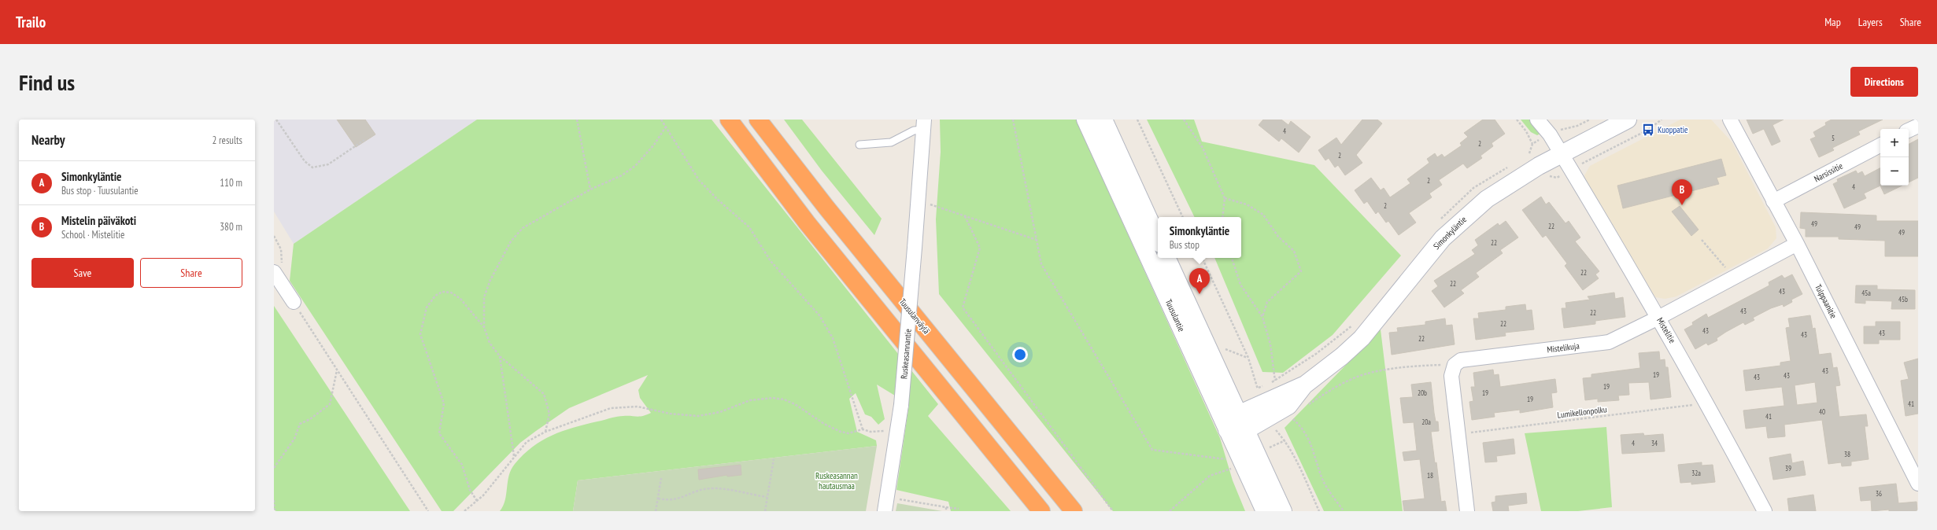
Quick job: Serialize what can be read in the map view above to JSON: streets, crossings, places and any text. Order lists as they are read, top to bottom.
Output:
{
  "streets": {
    "highway": ["Tuusulanväylä"],
    "main road": ["Simonkyläntie", "Tuusulantie"],
    "street": [
      "Narsissitie",
      "Tulppaanitie",
      "Mistelitie",
      "Mistelikuja",
      "Ruskeasannantie"
    ],
    "path": ["Lumikellonpolku"]
  },
  "crossings": [
    ["Narsissitie", "Tulppaanitie"],
    ["Simonkyläntie", "Tuusulantie"],
    ["Simonkyläntie", "Mistelitie"],
    ["Tulppaanitie", "Mistelikuja"],
    ["Mistelitie", "Mistelikuja"],
    ["Mistelitie", "Lumikellonpolku"]
  ],
  "parks": ["Ruskeasannan hautausmaa"],
  "places": {
    "bus stop": ["Kuoppatie"]
  },
  "house_numbers": [
    "4",
    "5",
    "2",
    "2",
    "2",
    "4",
    "2",
    "49",
    "22",
    "49",
    "49",
    "22",
    "22",
    "22",
    "43",
    "45a",
    "45b",
    "43",
    "22",
    "22",
    "43",
    "43",
    "43",
    "22",
    "43",
    "19",
    "43",
    "43",
    "19",
    "20b",
    "19",
    "19",
    "41",
    "40",
    "41",
    "20a",
    "4",
    "34",
    "38",
    "39",
    "32a",
    "18",
    "36"
  ],
  "page": {
    "header": "Trailo",
    "nav": ["Map", "Layers", "Share"],
    "buttons": [
      "Directions",
      ["Save", "Share"]
    ],
    "title": "Find us",
    "heading": ["Nearby", "2 results"],
    "map_buttons": ["+", "−"],
    "list": [
      {
        "mark": "A",
        "name": "Simonkyläntie",
        "note": "Bus stop · Tuusulantie",
        "value": "110 m"
      },
      {
        "mark": "B",
        "name": "Mistelin päiväkoti",
        "note": "School · Mistelitie",
        "value": "380 m"
      }
    ],
    "pins": ["B", "A"],
    "popup": ["Simonkyläntie", "Bus stop"]
  }
}
